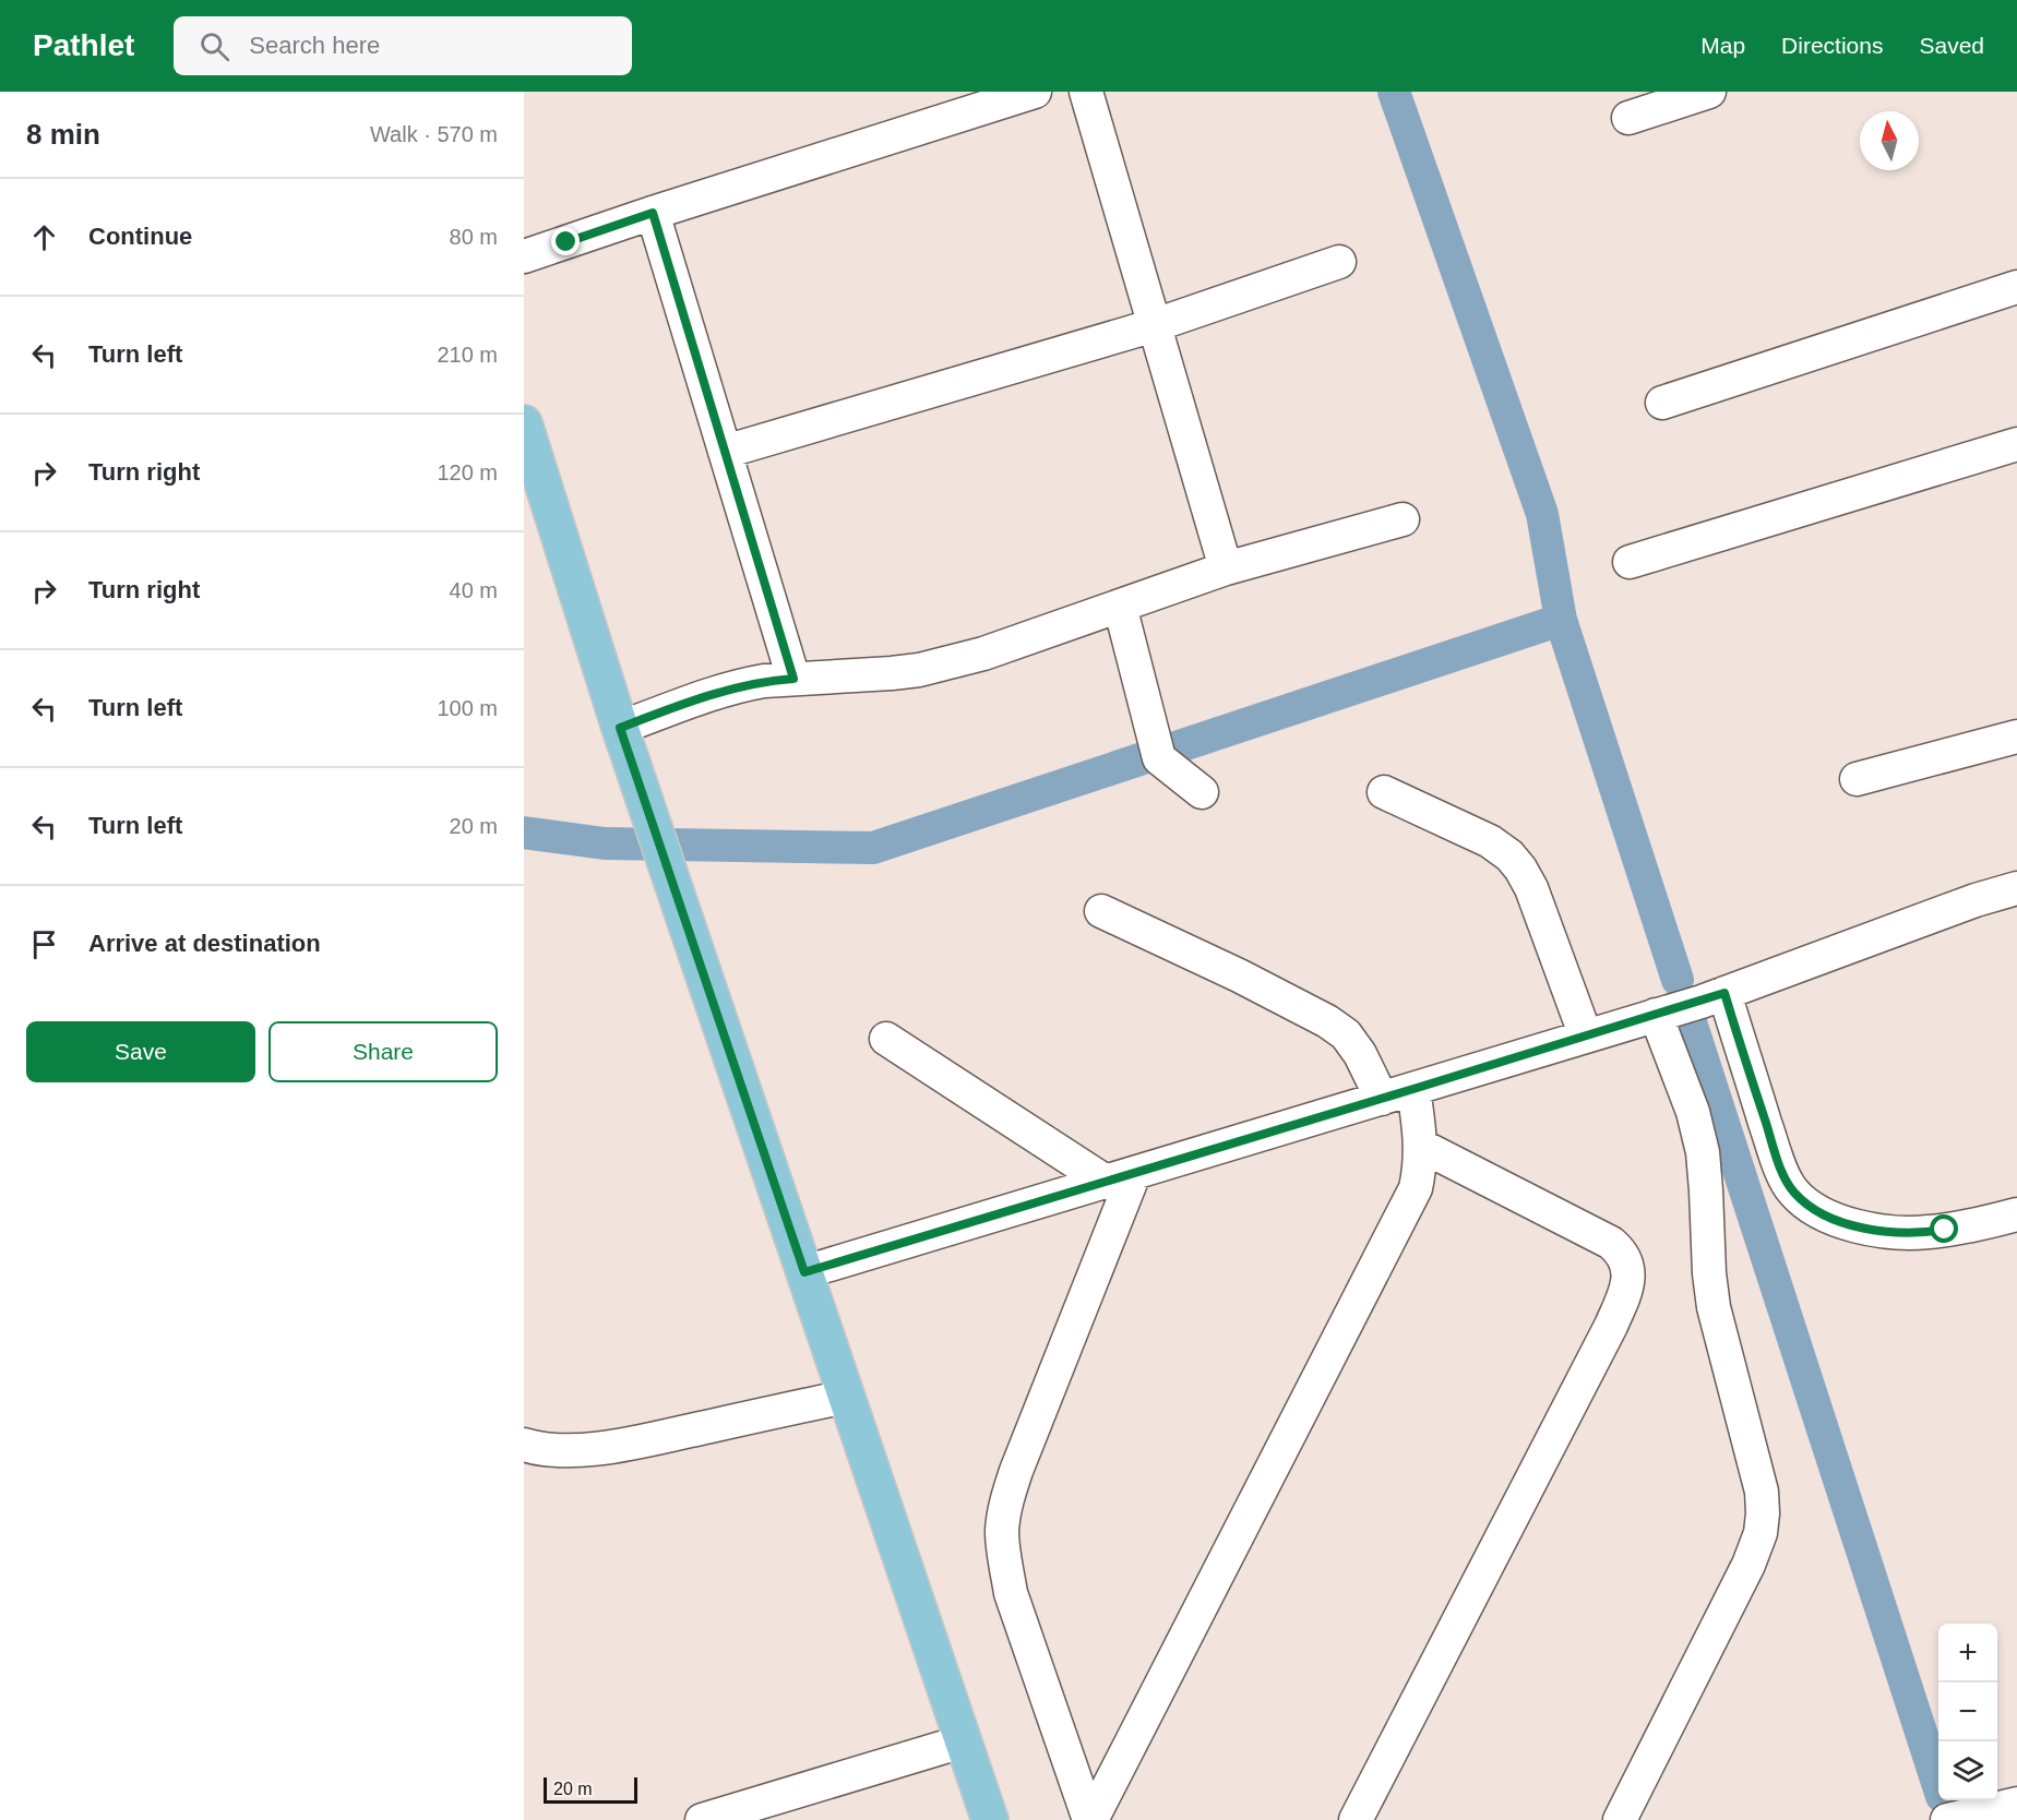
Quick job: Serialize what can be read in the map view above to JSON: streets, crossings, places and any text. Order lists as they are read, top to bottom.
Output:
{
  "scale_bar": "20 m",
  "north": "top",
  "page": {
    "header": "Pathlet",
    "search": "Search here",
    "nav": ["Map", "Directions", "Saved"],
    "heading": ["8 min", "Walk · 570 m"],
    "list": [
      ["Continue", "80 m"],
      ["Turn left", "210 m"],
      ["Turn right", "120 m"],
      ["Turn right", "40 m"],
      ["Turn left", "100 m"],
      ["Turn left", "20 m"],
      "Arrive at destination"
    ],
    "buttons": ["Save", "Share"],
    "map_buttons": ["+", "−"],
    "scale": "20 m"
  }
}
